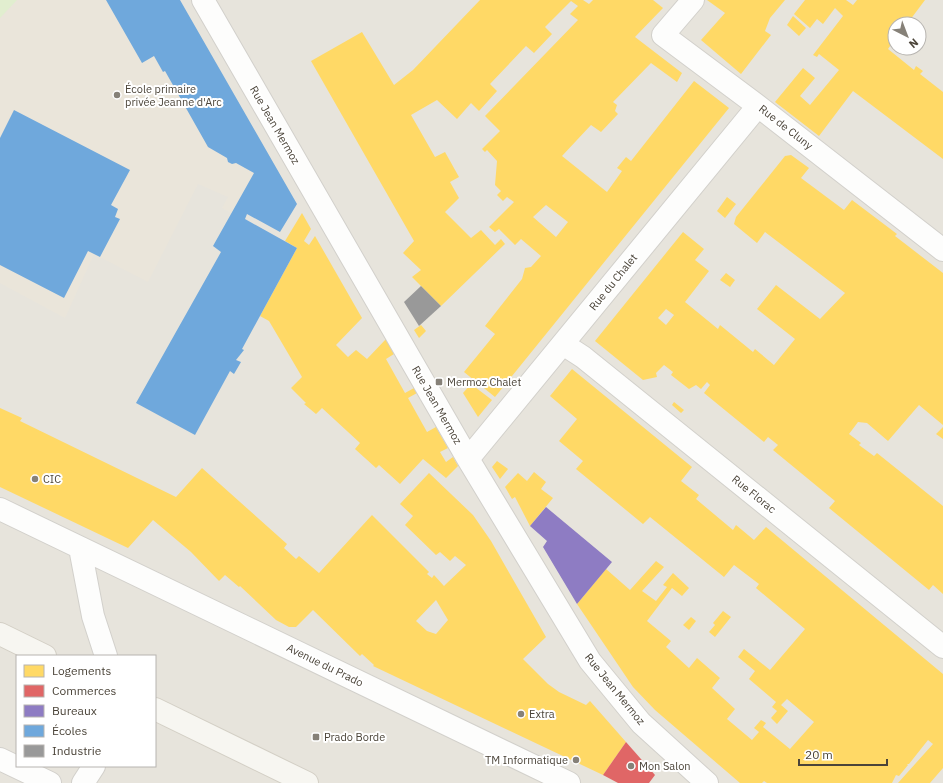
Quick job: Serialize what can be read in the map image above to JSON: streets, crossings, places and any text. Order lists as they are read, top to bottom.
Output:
{
  "streets": {
    "street": [
      "Rue Jean Mermoz",
      "Rue de Cluny",
      "Rue du Chalet",
      "Rue Florac",
      "Avenue du Prado"
    ]
  },
  "crossings": [
    ["Rue Jean Mermoz", "Rue du Chalet"],
    ["Rue de Cluny", "Rue du Chalet"],
    ["Rue du Chalet", "Rue Florac"]
  ],
  "places": {
    "other": [
      "École primaire privée Jeanne d'Arc",
      "CIC",
      "Extra",
      "TM Informatique",
      "Mon Salon"
    ],
    "transit": ["Mermoz Chalet", "Prado Borde"]
  },
  "legend": [
    "Logements",
    "Commerces",
    "Bureaux",
    "Écoles",
    "Industrie"
  ],
  "scale_bar": "20 m",
  "north": "bottom right"
}
